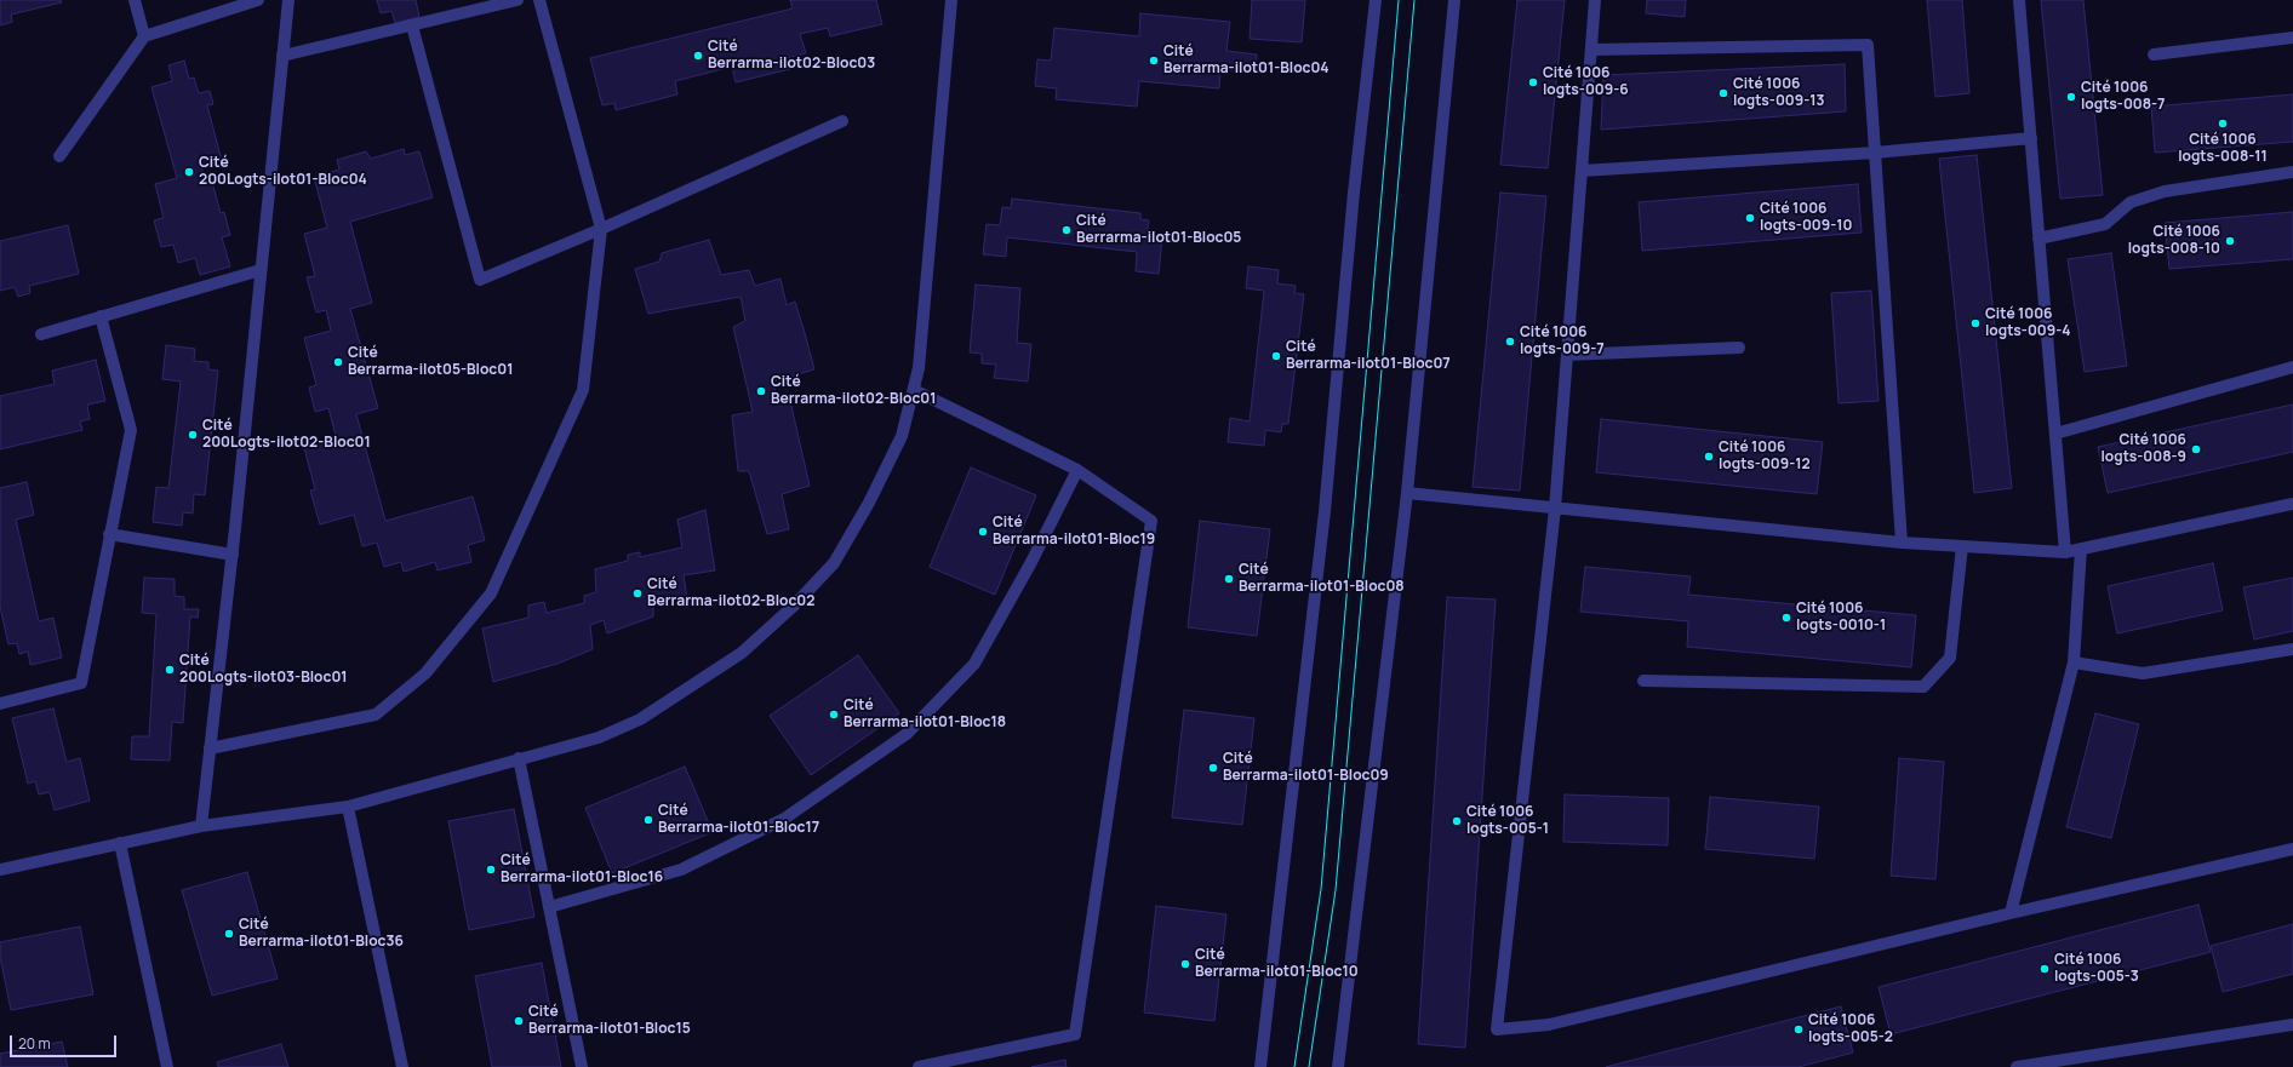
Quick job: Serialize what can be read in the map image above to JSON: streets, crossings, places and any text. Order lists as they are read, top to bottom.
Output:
{
  "places": [
    "Cité Berrarma-ilot02-Bloc03",
    "Cité Berrarma-ilot01-Bloc04",
    "Cité 1006 logts-009-6",
    "Cité 1006 logts-009-13",
    "Cité 1006 logts-008-7",
    "Cité 1006 logts-008-11",
    "Cité 200Logts-ilot01-Bloc04",
    "Cité 1006 logts-009-10",
    "Cité Berrarma-ilot01-Bloc05",
    "Cité 1006 logts-008-10",
    "Cité 1006 logts-009-4",
    "Cité 1006 logts-009-7",
    "Cité Berrarma-ilot01-Bloc07",
    "Cité Berrarma-ilot05-Bloc01",
    "Cité Berrarma-ilot02-Bloc01",
    "Cité 200Logts-ilot02-Bloc01",
    "Cité 1006 logts-008-9",
    "Cité 1006 logts-009-12",
    "Cité Berrarma-ilot01-Bloc19",
    "Cité Berrarma-ilot01-Bloc08",
    "Cité Berrarma-ilot02-Bloc02",
    "Cité 1006 logts-0010-1",
    "Cité 200Logts-ilot03-Bloc01",
    "Cité Berrarma-ilot01-Bloc18",
    "Cité Berrarma-ilot01-Bloc09",
    "Cité Berrarma-ilot01-Bloc17",
    "Cité 1006 logts-005-1",
    "Cité Berrarma-ilot01-Bloc16",
    "Cité Berrarma-ilot01-Bloc36",
    "Cité Berrarma-ilot01-Bloc10",
    "Cité 1006 logts-005-3",
    "Cité Berrarma-ilot01-Bloc15",
    "Cité 1006 logts-005-2"
  ],
  "scale_bar": "20 m"
}
